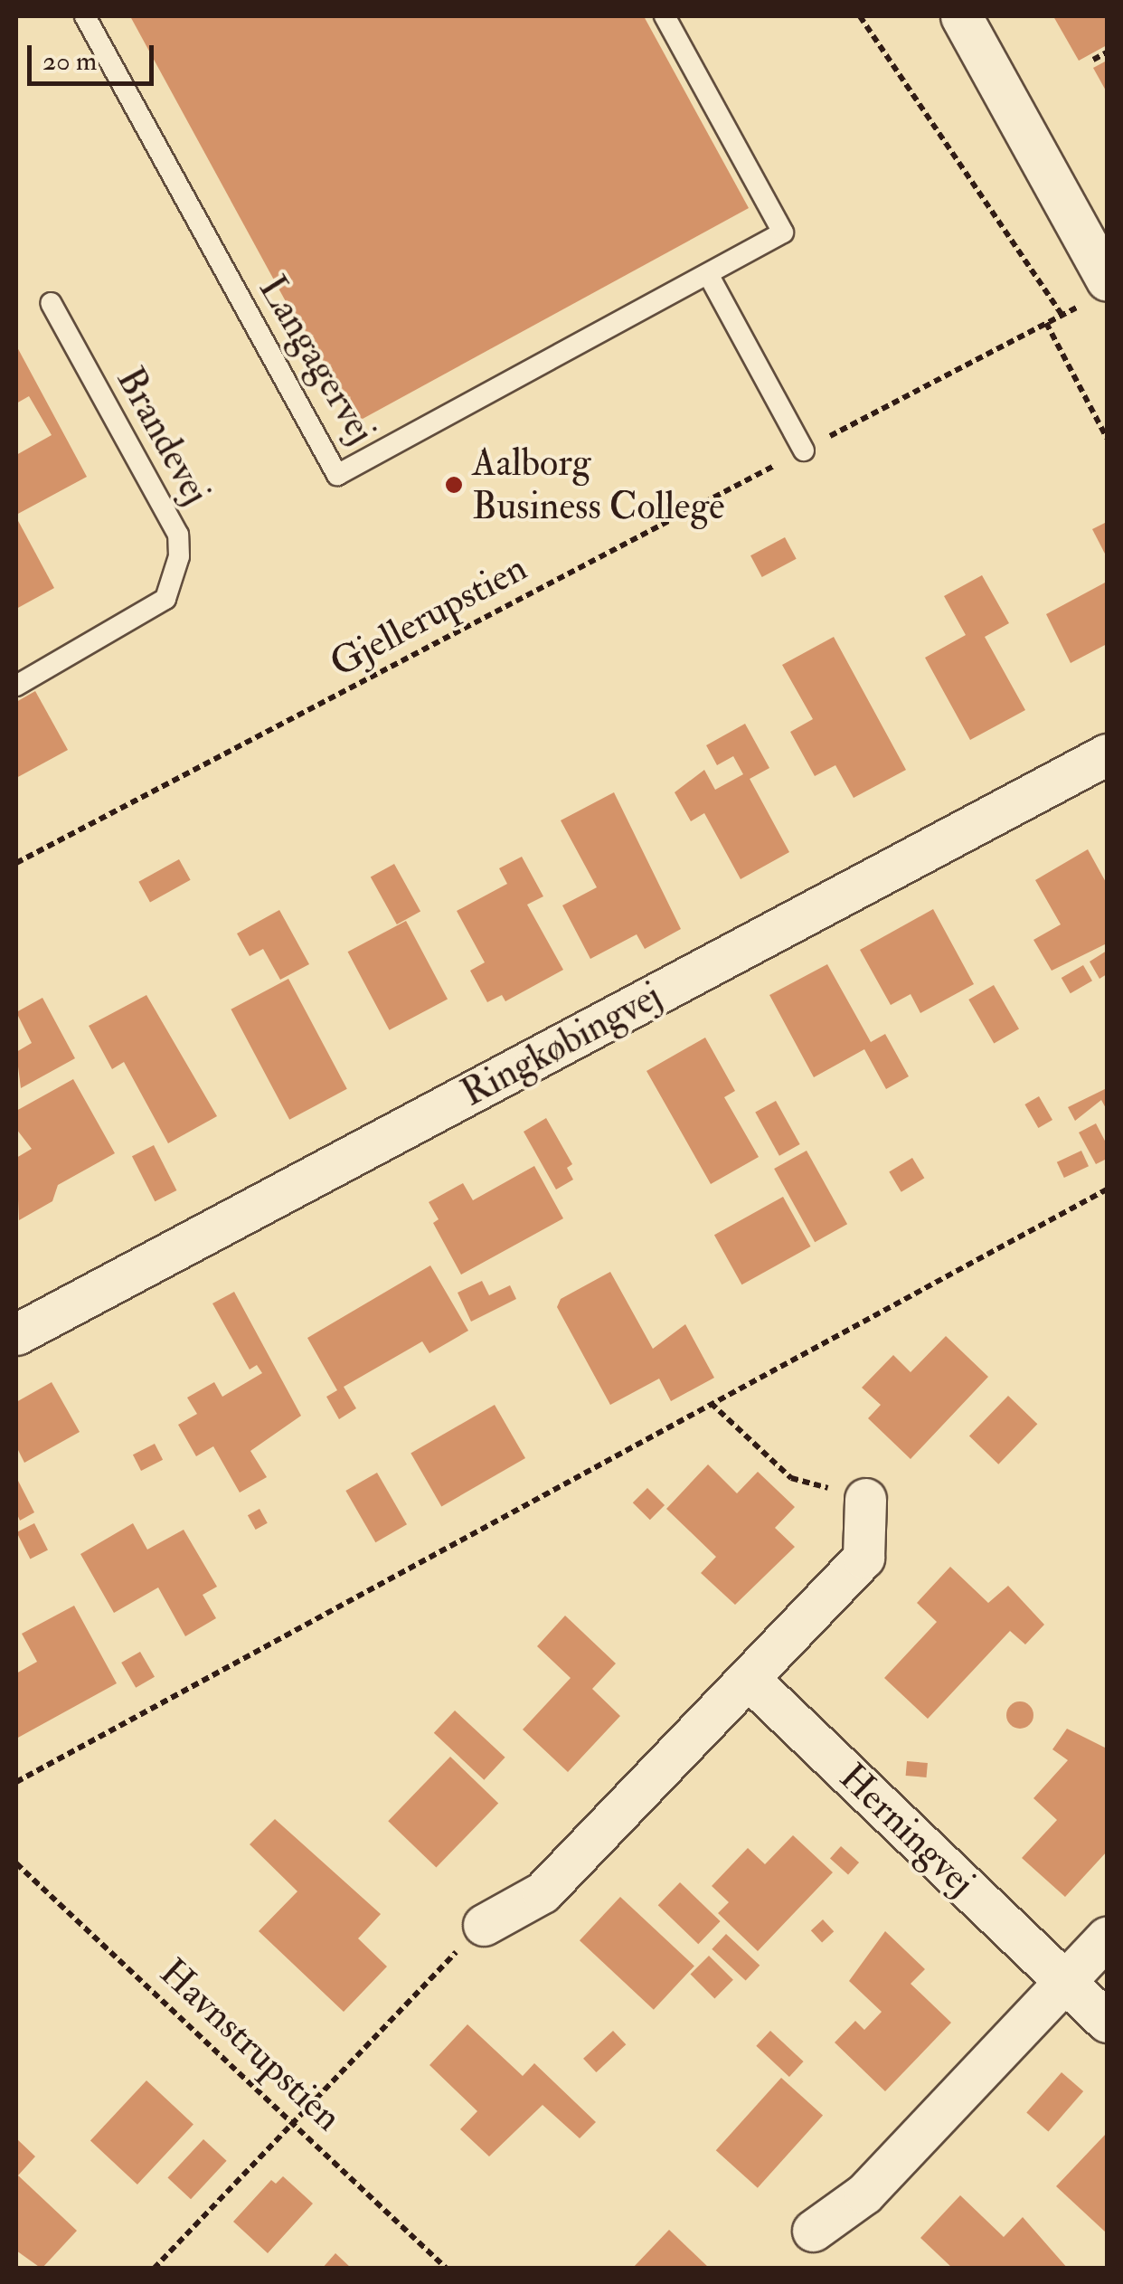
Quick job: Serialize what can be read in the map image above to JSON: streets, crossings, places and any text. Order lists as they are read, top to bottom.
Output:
{
  "streets": {
    "street": ["Ringkøbingvej", "Herningvej"],
    "lane": ["Langagervej", "Brandevej"],
    "path": ["Gjellerupstien", "Havnstrupstien"]
  },
  "places": ["Aalborg Business College"],
  "scale_bar": "20 m"
}
